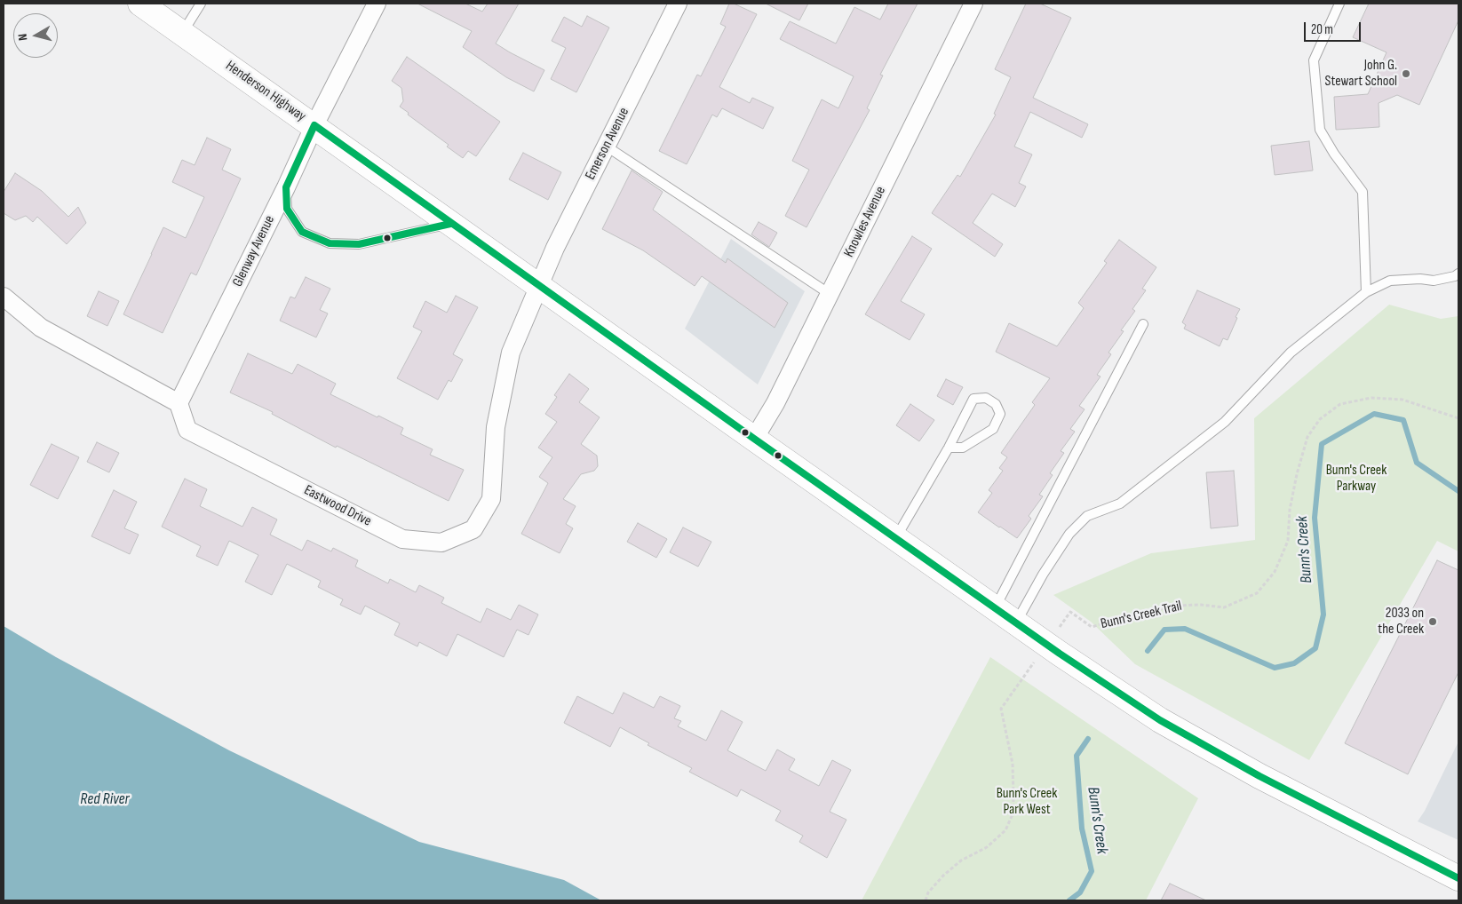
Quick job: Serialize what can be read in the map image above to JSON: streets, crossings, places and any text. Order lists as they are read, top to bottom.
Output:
{
  "streets": {
    "main road": ["Henderson Highway"],
    "street": [
      "Emerson Avenue",
      "Knowles Avenue",
      "Glenway Avenue",
      "Eastwood Drive"
    ],
    "path": ["Bunn's Creek Trail"]
  },
  "crossings": [
    ["Henderson Highway", "Emerson Avenue"],
    ["Henderson Highway", "Knowles Avenue"],
    ["Henderson Highway", "Glenway Avenue"],
    ["Henderson Highway", "Eastwood Drive"],
    ["Henderson Highway", "Bunn's Creek Trail"],
    ["Emerson Avenue", "Eastwood Drive"],
    ["Glenway Avenue", "Eastwood Drive"]
  ],
  "water": ["Bunn's Creek", "Red River"],
  "parks": ["Bunn's Creek Parkway", "Bunn's Creek Park West"],
  "places": ["John G. Stewart School", "2033 on the Creek"],
  "scale_bar": "20 m",
  "north": "left"
}
